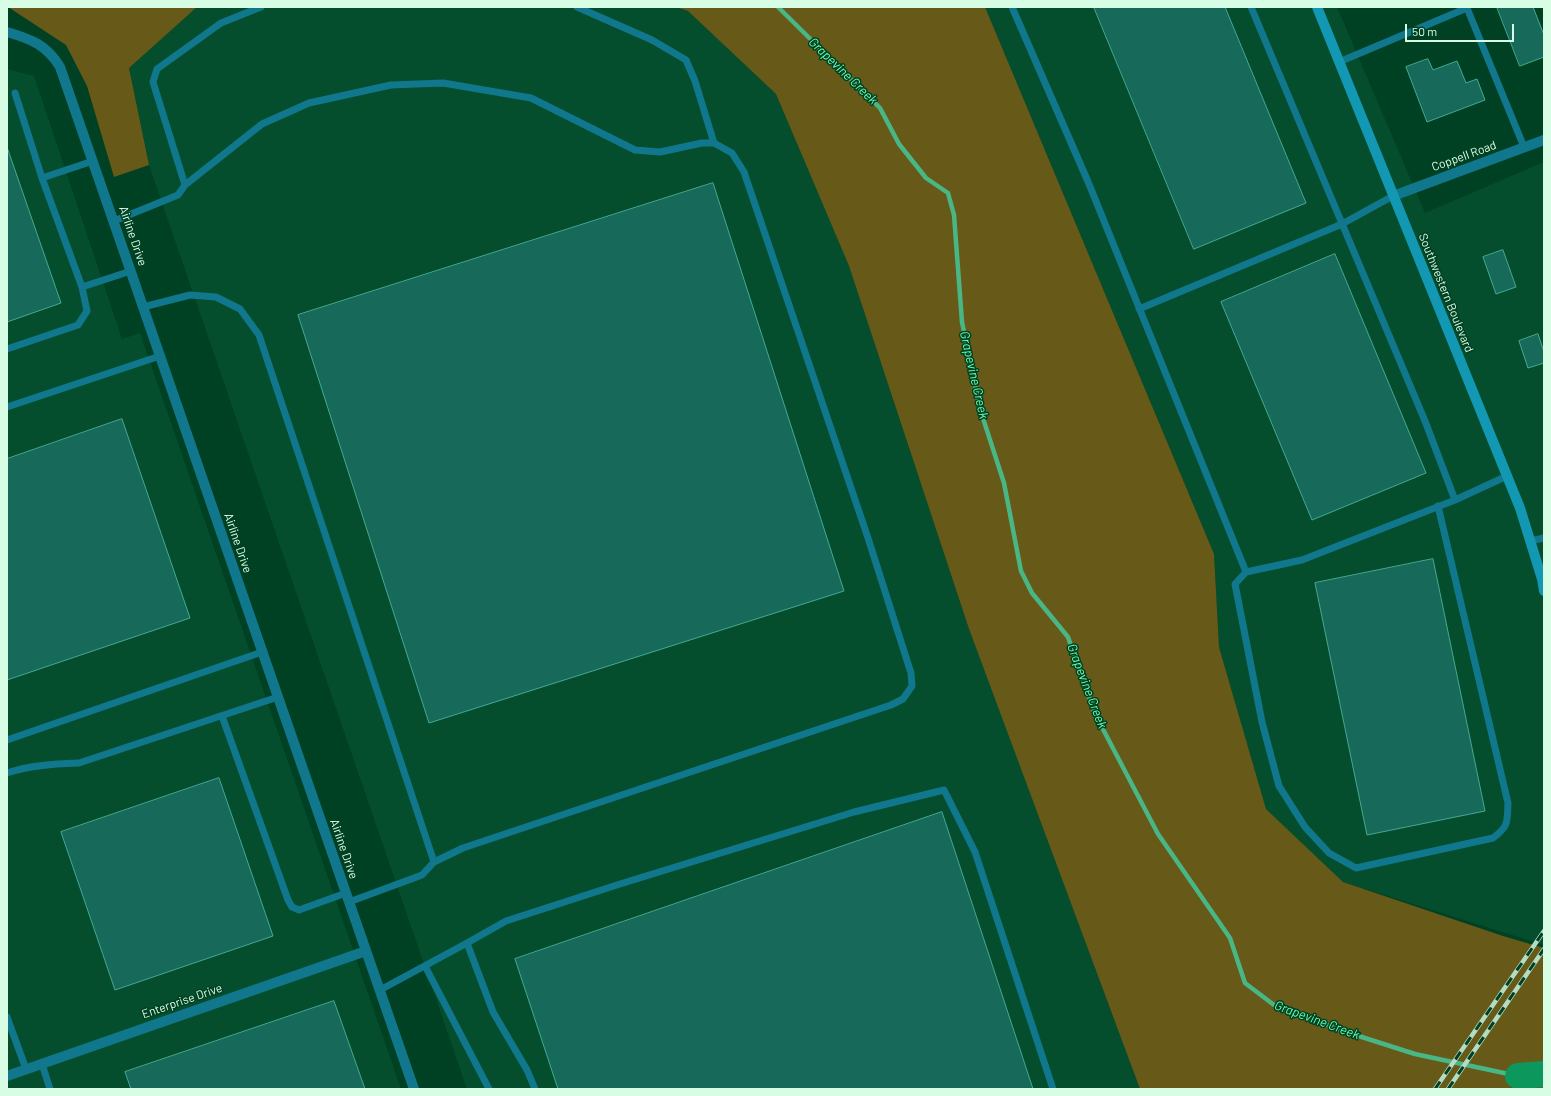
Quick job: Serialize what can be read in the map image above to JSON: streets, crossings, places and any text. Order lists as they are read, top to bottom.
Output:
{
  "streets": {
    "street": [
      "Coppell Road",
      "Airline Drive",
      "Southwestern Boulevard",
      "Enterprise Drive"
    ]
  },
  "crossings": [
    ["Coppell Road", "Southwestern Boulevard"],
    ["Airline Drive", "Enterprise Drive"]
  ],
  "water": ["Grapevine Creek"],
  "scale_bar": "50 m"
}
